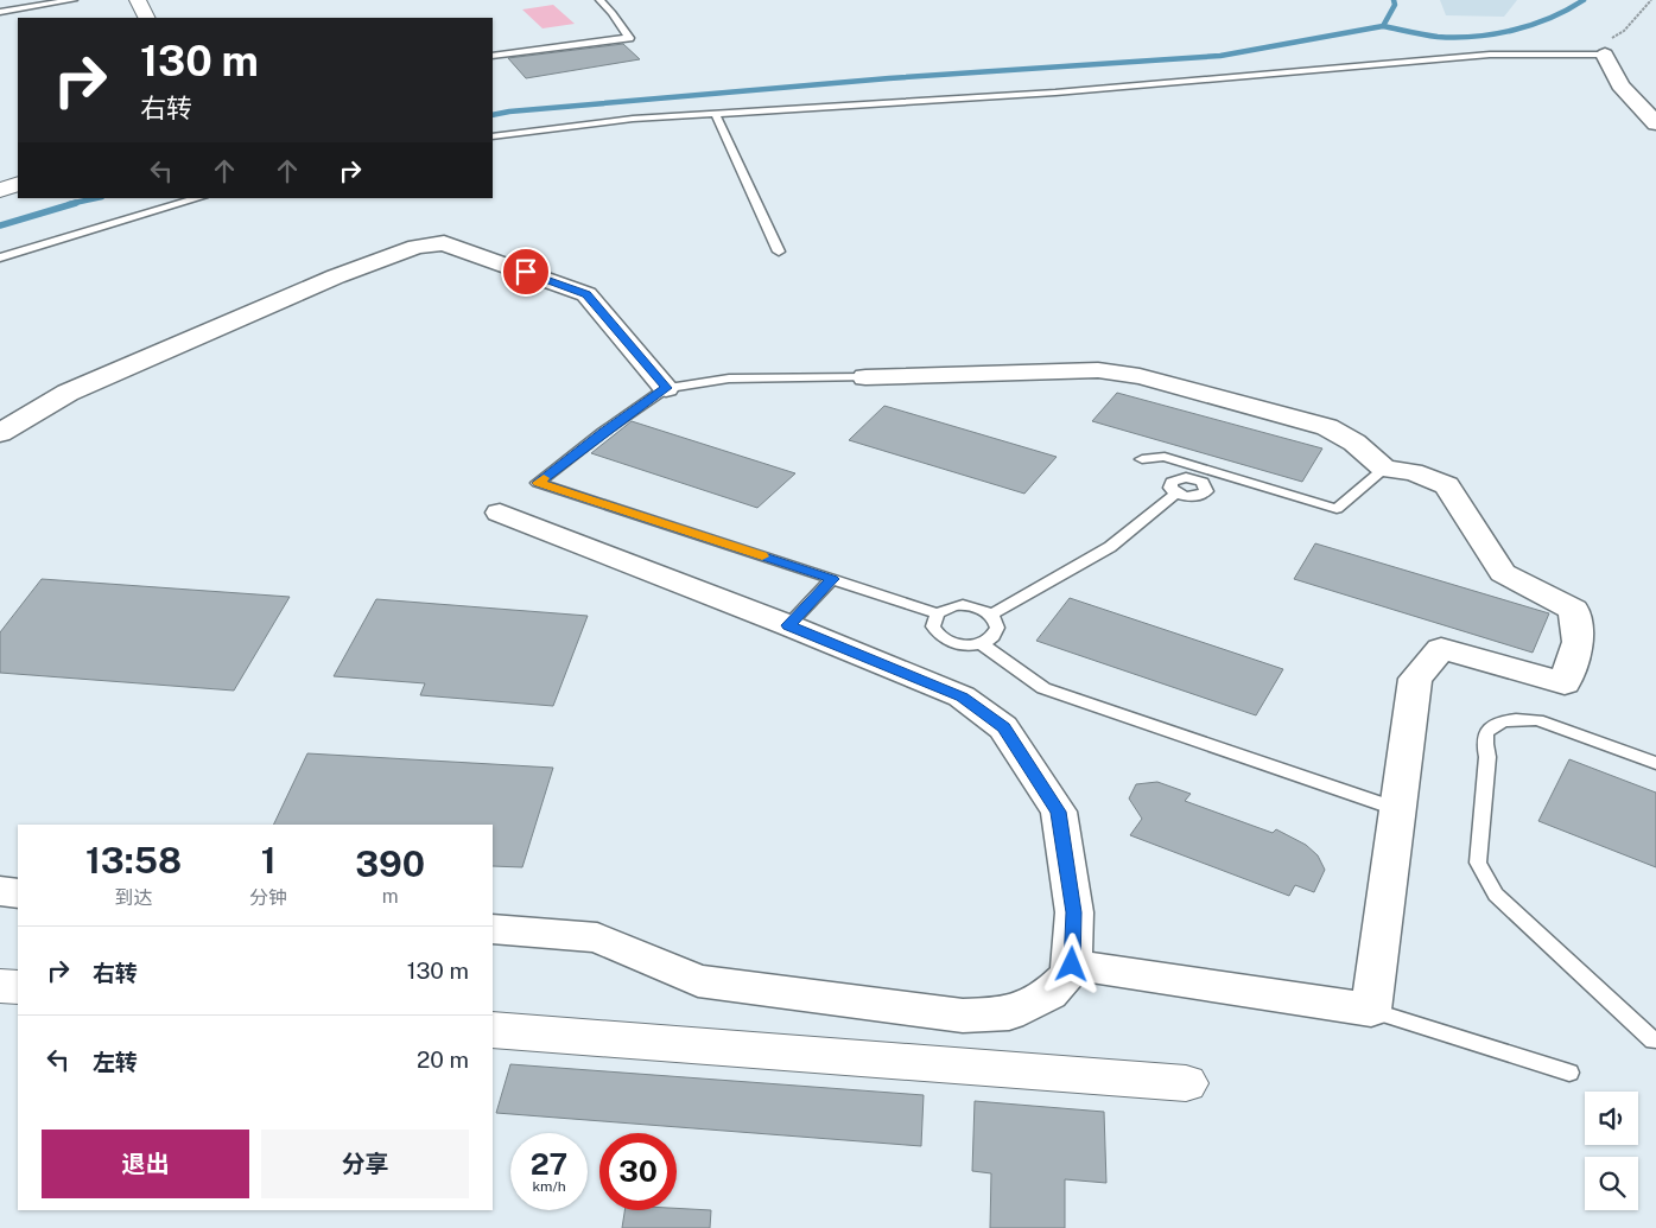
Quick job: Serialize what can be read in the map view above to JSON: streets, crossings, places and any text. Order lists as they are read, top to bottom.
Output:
{
  "page": {
    "turn": ["130 m", "右转"],
    "eta": [
      "13:58",
      "到达",
      "1",
      "分钟",
      "390",
      "m"
    ],
    "list": [
      {
        "name": "右转",
        "value": "130 m"
      },
      {
        "name": "左转",
        "value": "20 m"
      }
    ],
    "buttons": ["退出", "分享"],
    "speed": "27 km/h",
    "limit": "30"
  }
}
